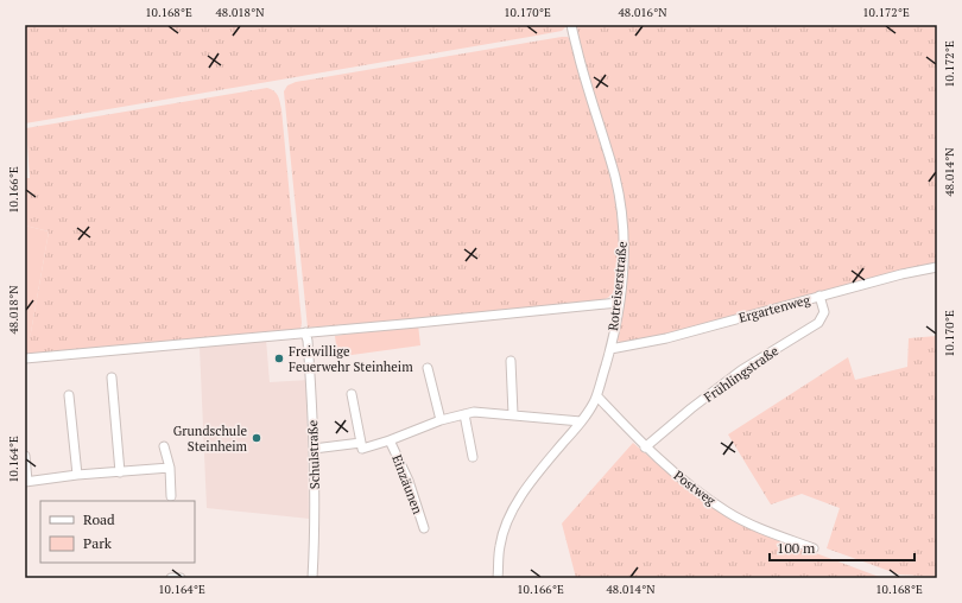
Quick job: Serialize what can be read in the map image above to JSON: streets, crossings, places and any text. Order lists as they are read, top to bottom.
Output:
{
  "streets": {
    "street": [
      "Rotreiserstraße",
      "Ergartenweg",
      "Frühlingstraße",
      "Schulstraße",
      "Einzäunen",
      "Postweg"
    ]
  },
  "crossings": [
    ["Rotreiserstraße", "Ergartenweg"],
    ["Rotreiserstraße", "Einzäunen"],
    ["Rotreiserstraße", "Postweg"],
    ["Ergartenweg", "Frühlingstraße"],
    ["Frühlingstraße", "Postweg"],
    ["Schulstraße", "Einzäunen"]
  ],
  "places": ["Freiwillige Feuerwehr Steinheim", "Grundschule Steinheim"],
  "legend": ["Road", "Park"],
  "scale_bar": "100 m",
  "coordinates": [
    "10.168°E",
    "48.018°N",
    "10.170°E",
    "48.016°N",
    "10.172°E",
    "48.014°N",
    "10.166°E",
    "10.164°E"
  ]
}
